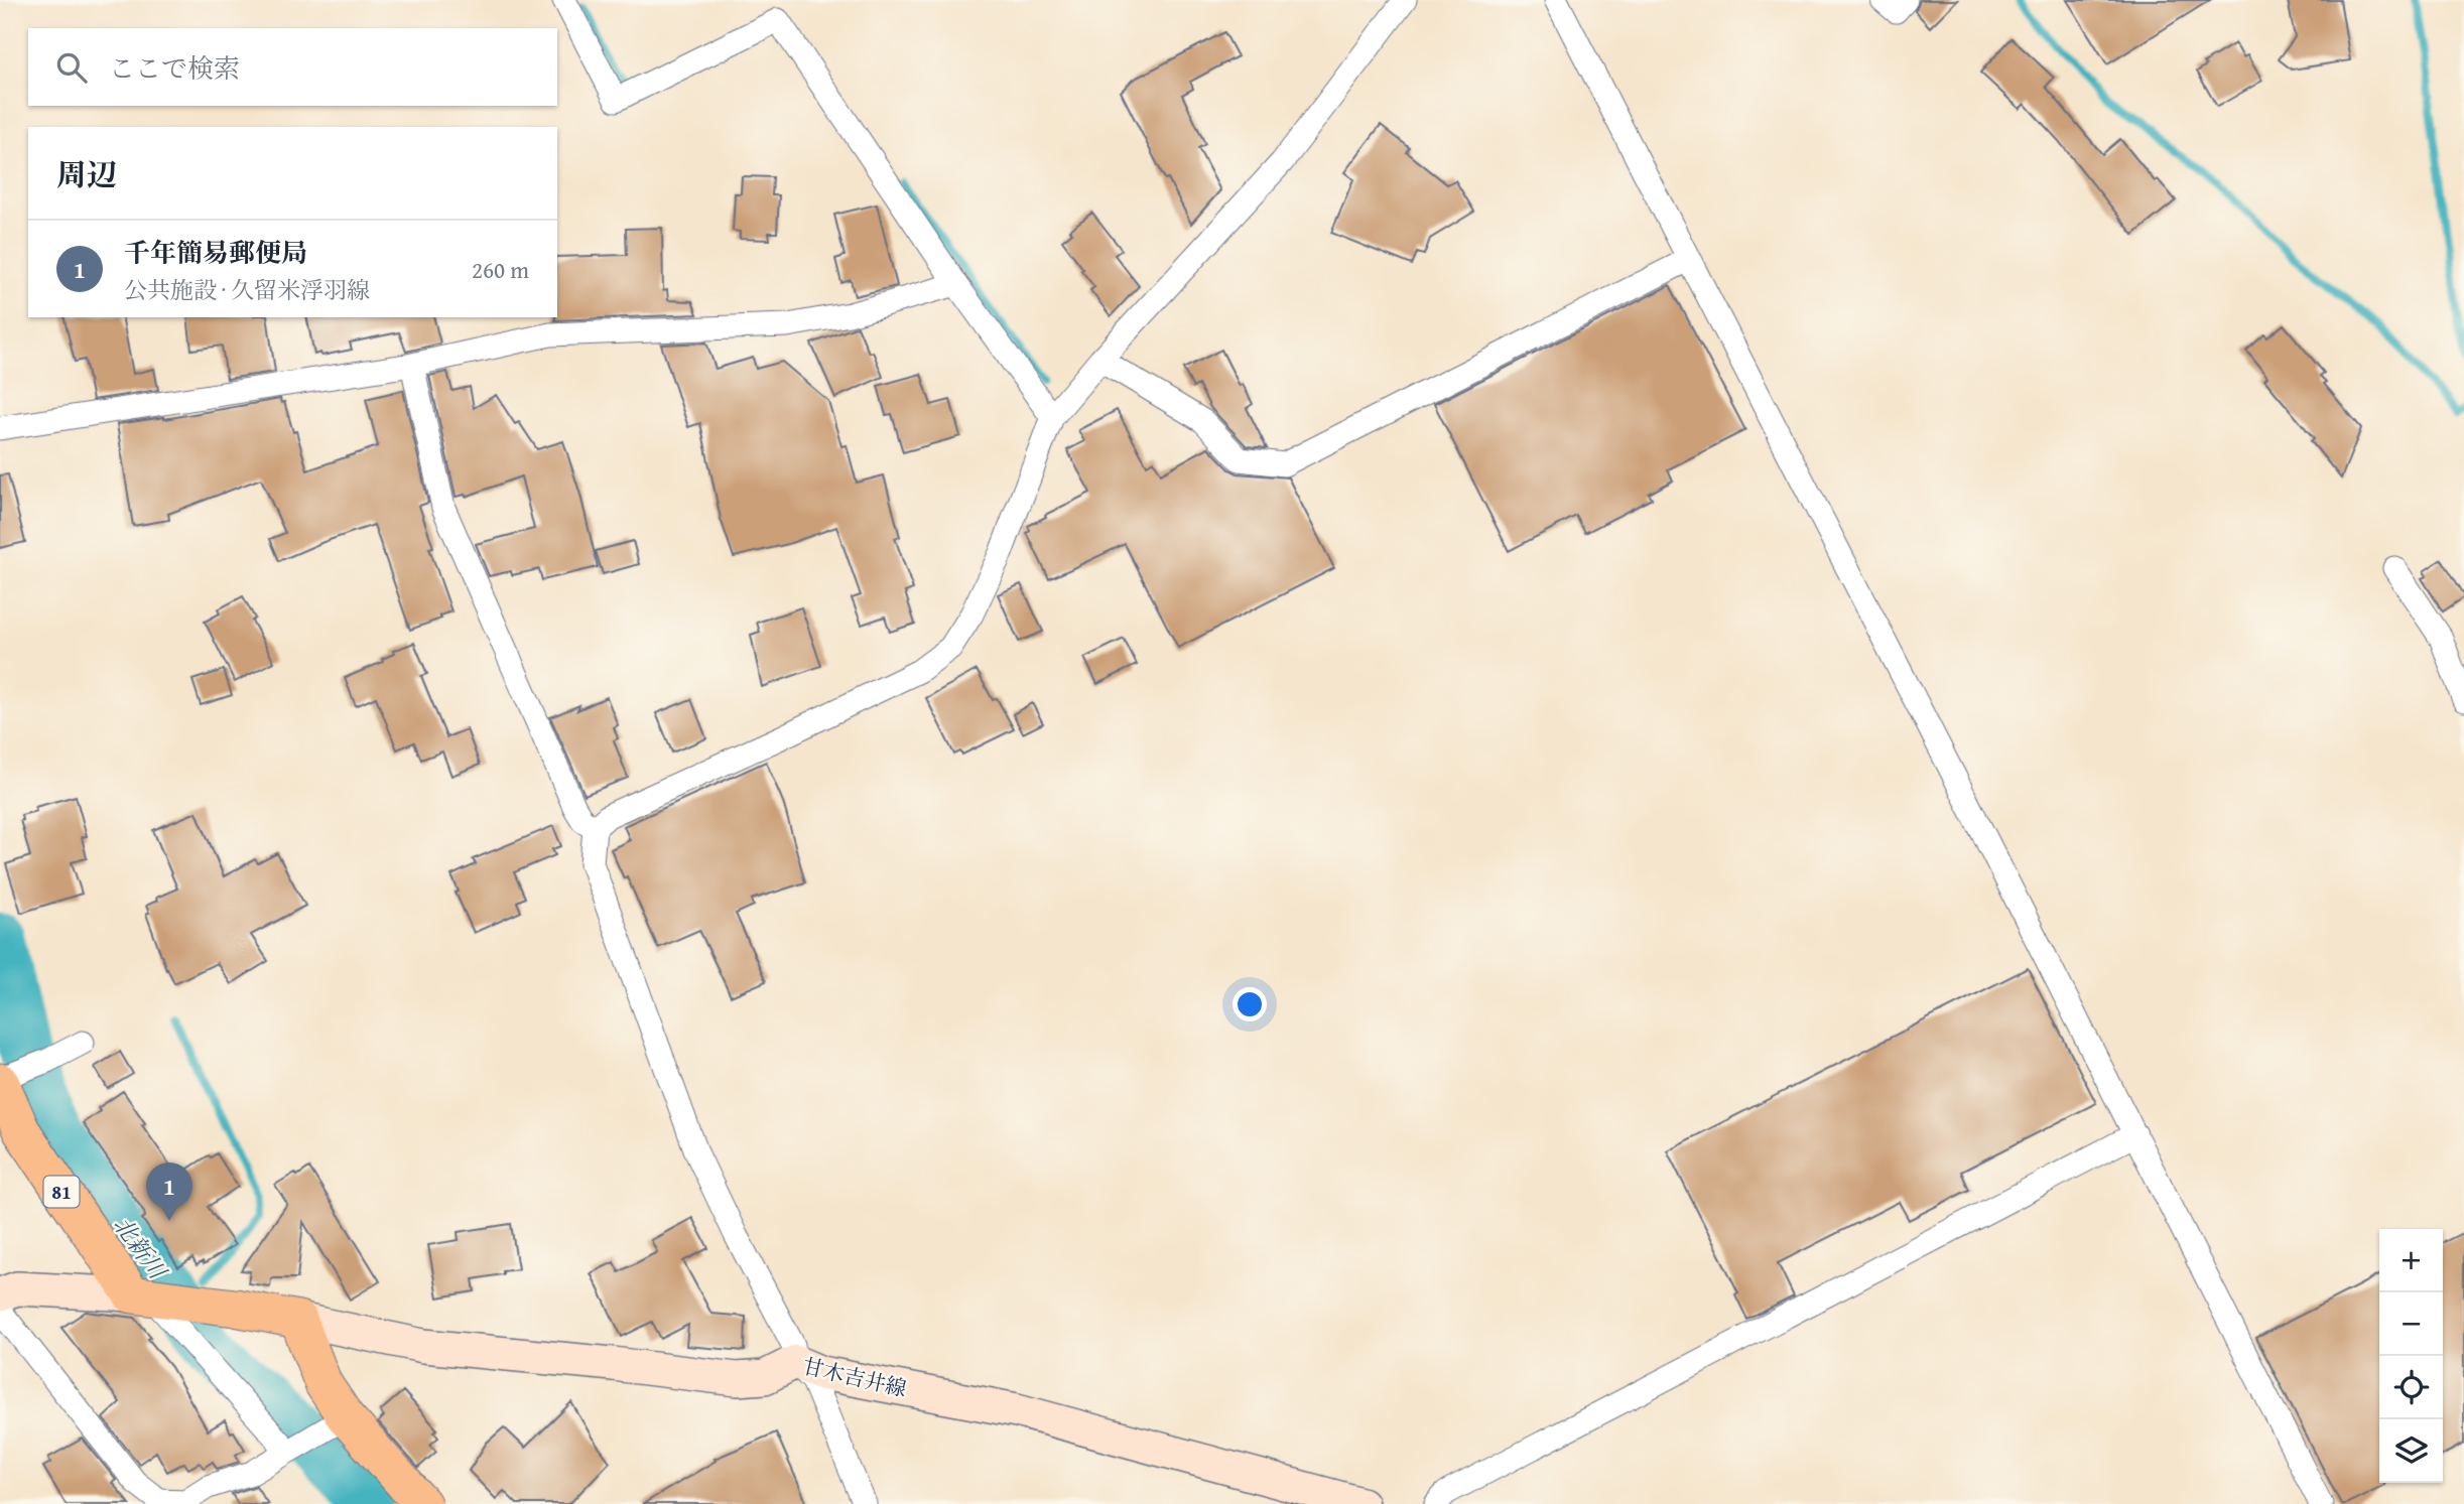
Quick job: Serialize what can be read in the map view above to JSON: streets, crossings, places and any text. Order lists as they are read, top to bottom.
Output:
{
  "streets": {
    "main road": ["81", "甘木吉井線"]
  },
  "water": ["北新川"],
  "page": {
    "search": "ここで検索",
    "heading": "周辺",
    "list": [
      {
        "mark": "1",
        "name": "千年簡易郵便局",
        "note": "公共施設 · 久留米浮羽線",
        "value": "260 m"
      }
    ],
    "pins": "1",
    "map_buttons": ["+", "−"]
  }
}
